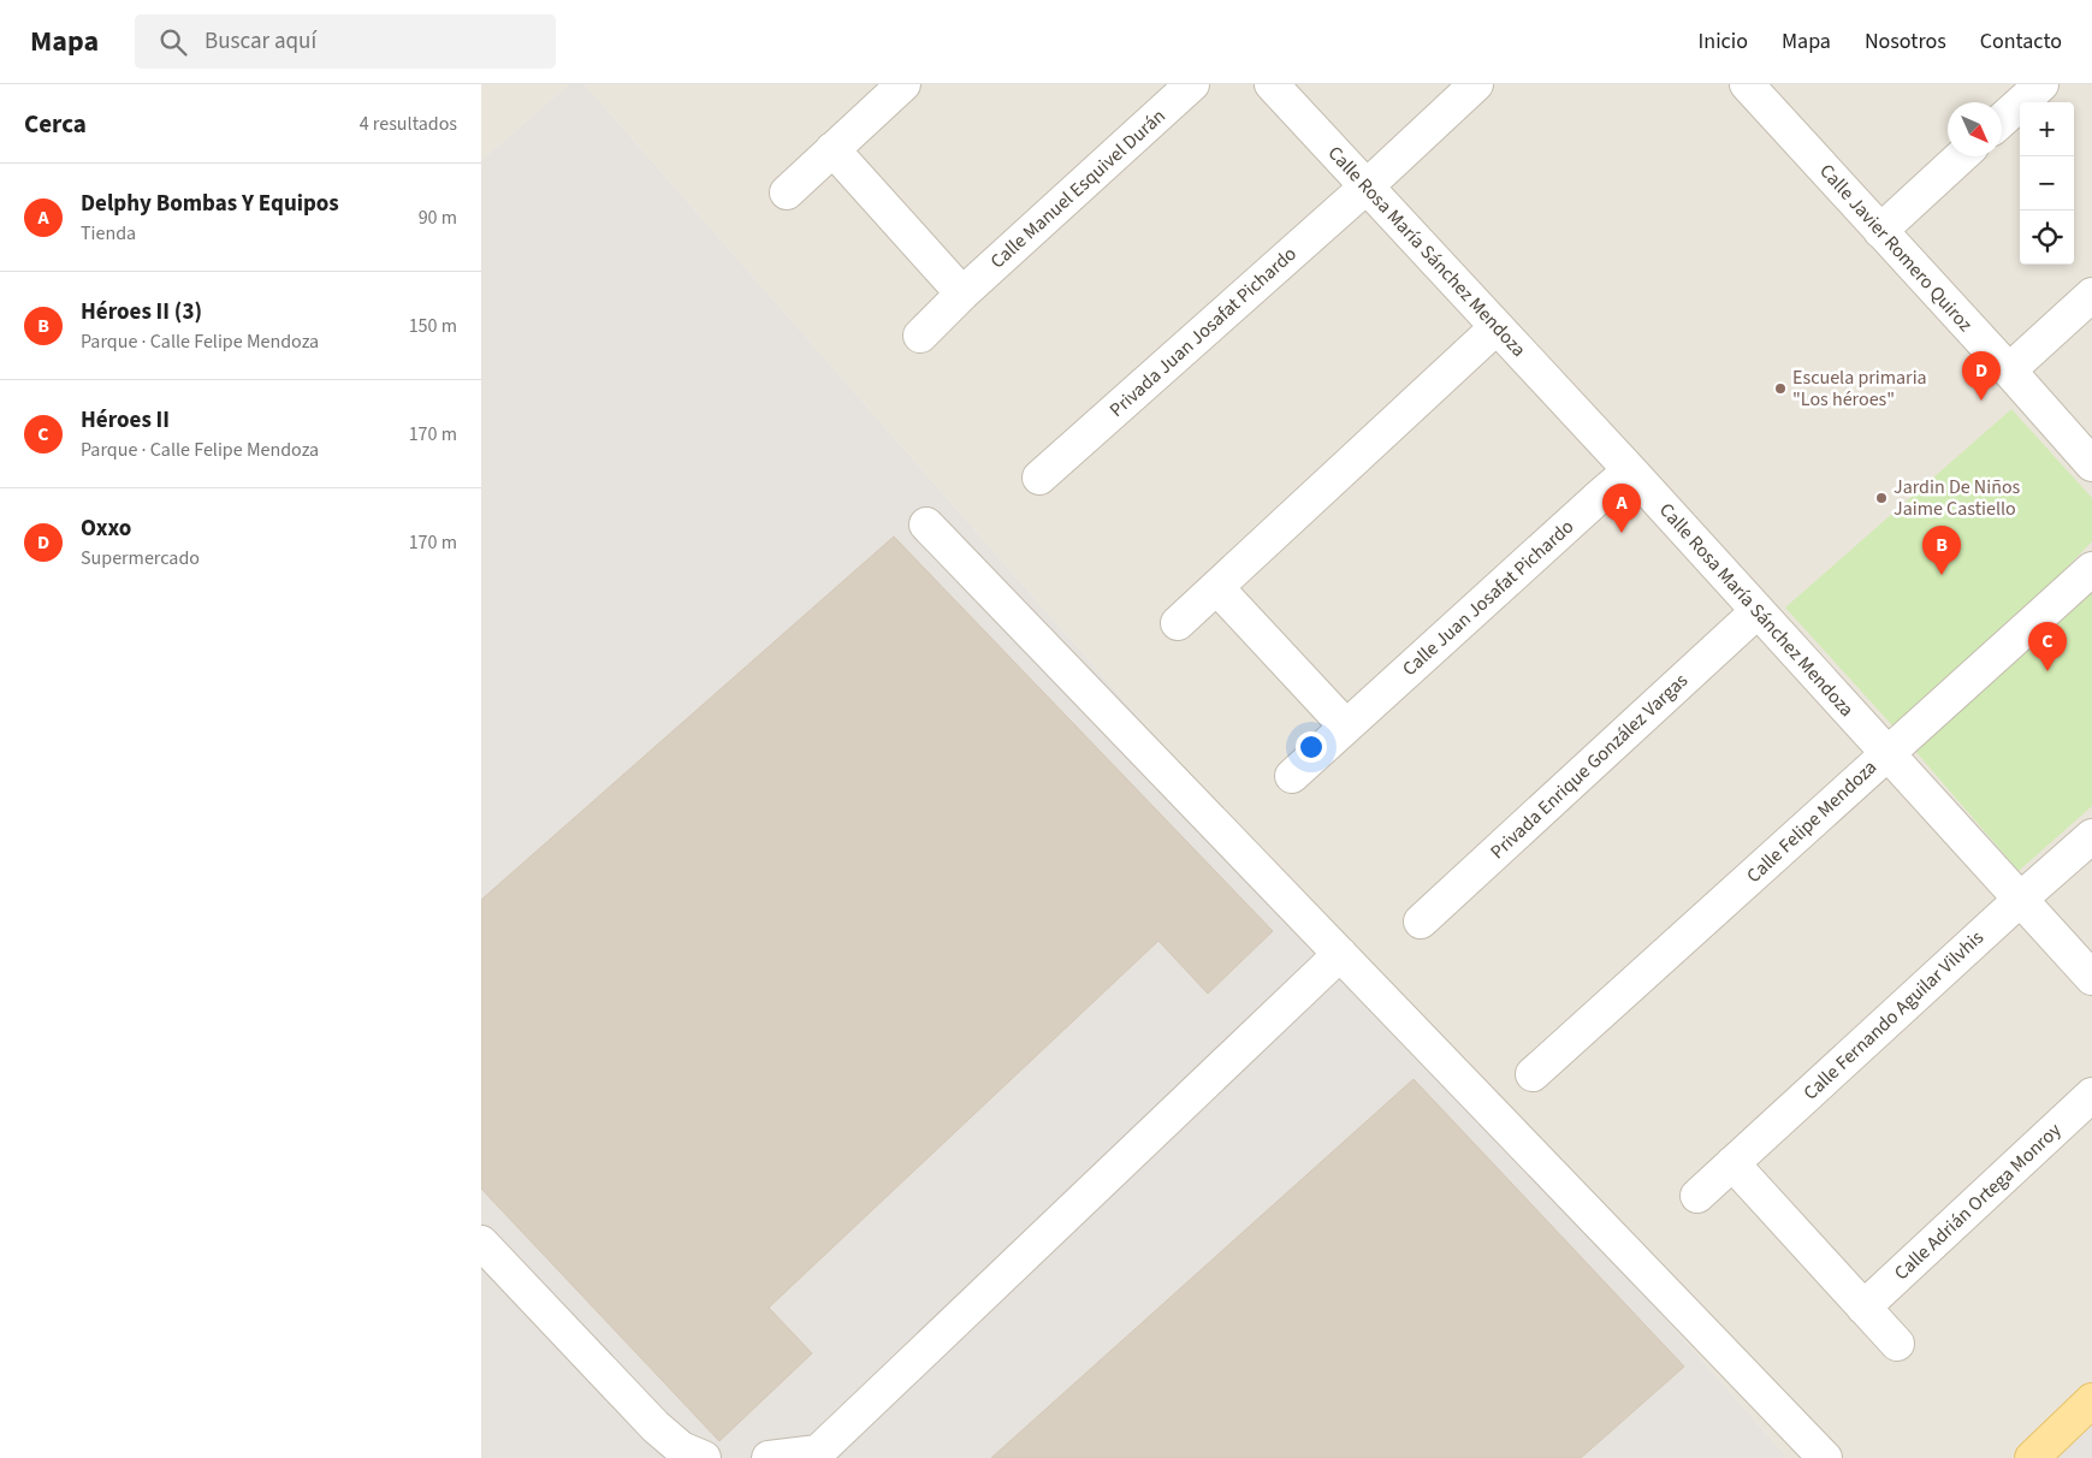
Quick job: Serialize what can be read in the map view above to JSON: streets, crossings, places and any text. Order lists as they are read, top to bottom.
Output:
{
  "streets": {
    "street": [
      "Calle Manuel Esquivel Durán",
      "Calle Javier Romero Quiroz",
      "Calle Rosa María Sánchez Mendoza",
      "Privada Juan Josafat Pichardo",
      "Calle Juan Josafat Pichardo",
      "Privada Enrique González Vargas",
      "Calle Felipe Mendoza",
      "Calle Fernando Aguilar Vilvhis",
      "Calle Adrián Ortega Monroy"
    ]
  },
  "crossings": [
    ["Calle Rosa María Sánchez Mendoza", "Privada Juan Josafat Pichardo"],
    ["Calle Rosa María Sánchez Mendoza", "Calle Juan Josafat Pichardo"],
    ["Calle Rosa María Sánchez Mendoza", "Privada Enrique González Vargas"],
    ["Calle Rosa María Sánchez Mendoza", "Calle Felipe Mendoza"],
    ["Calle Rosa María Sánchez Mendoza", "Calle Fernando Aguilar Vilvhis"]
  ],
  "places": ["Escuela primaria \"Los héroes\"", "Jardin De Niños Jaime Castiello"],
  "north": "bottom right",
  "page": {
    "header": "Mapa",
    "search": "Buscar aquí",
    "nav": [
      "Inicio",
      "Mapa",
      "Nosotros",
      "Contacto"
    ],
    "heading": ["Cerca", "4 resultados"],
    "map_buttons": ["+", "−"],
    "list": [
      {
        "mark": "A",
        "name": "Delphy Bombas Y Equipos",
        "note": "Tienda",
        "value": "90 m"
      },
      {
        "mark": "B",
        "name": "Héroes II (3)",
        "note": "Parque · Calle Felipe Mendoza",
        "value": "150 m"
      },
      {
        "mark": "C",
        "name": "Héroes II",
        "note": "Parque · Calle Felipe Mendoza",
        "value": "170 m"
      },
      {
        "mark": "D",
        "name": "Oxxo",
        "note": "Supermercado",
        "value": "170 m"
      }
    ],
    "pins": [
      "D",
      "A",
      "B",
      "C"
    ]
  }
}
